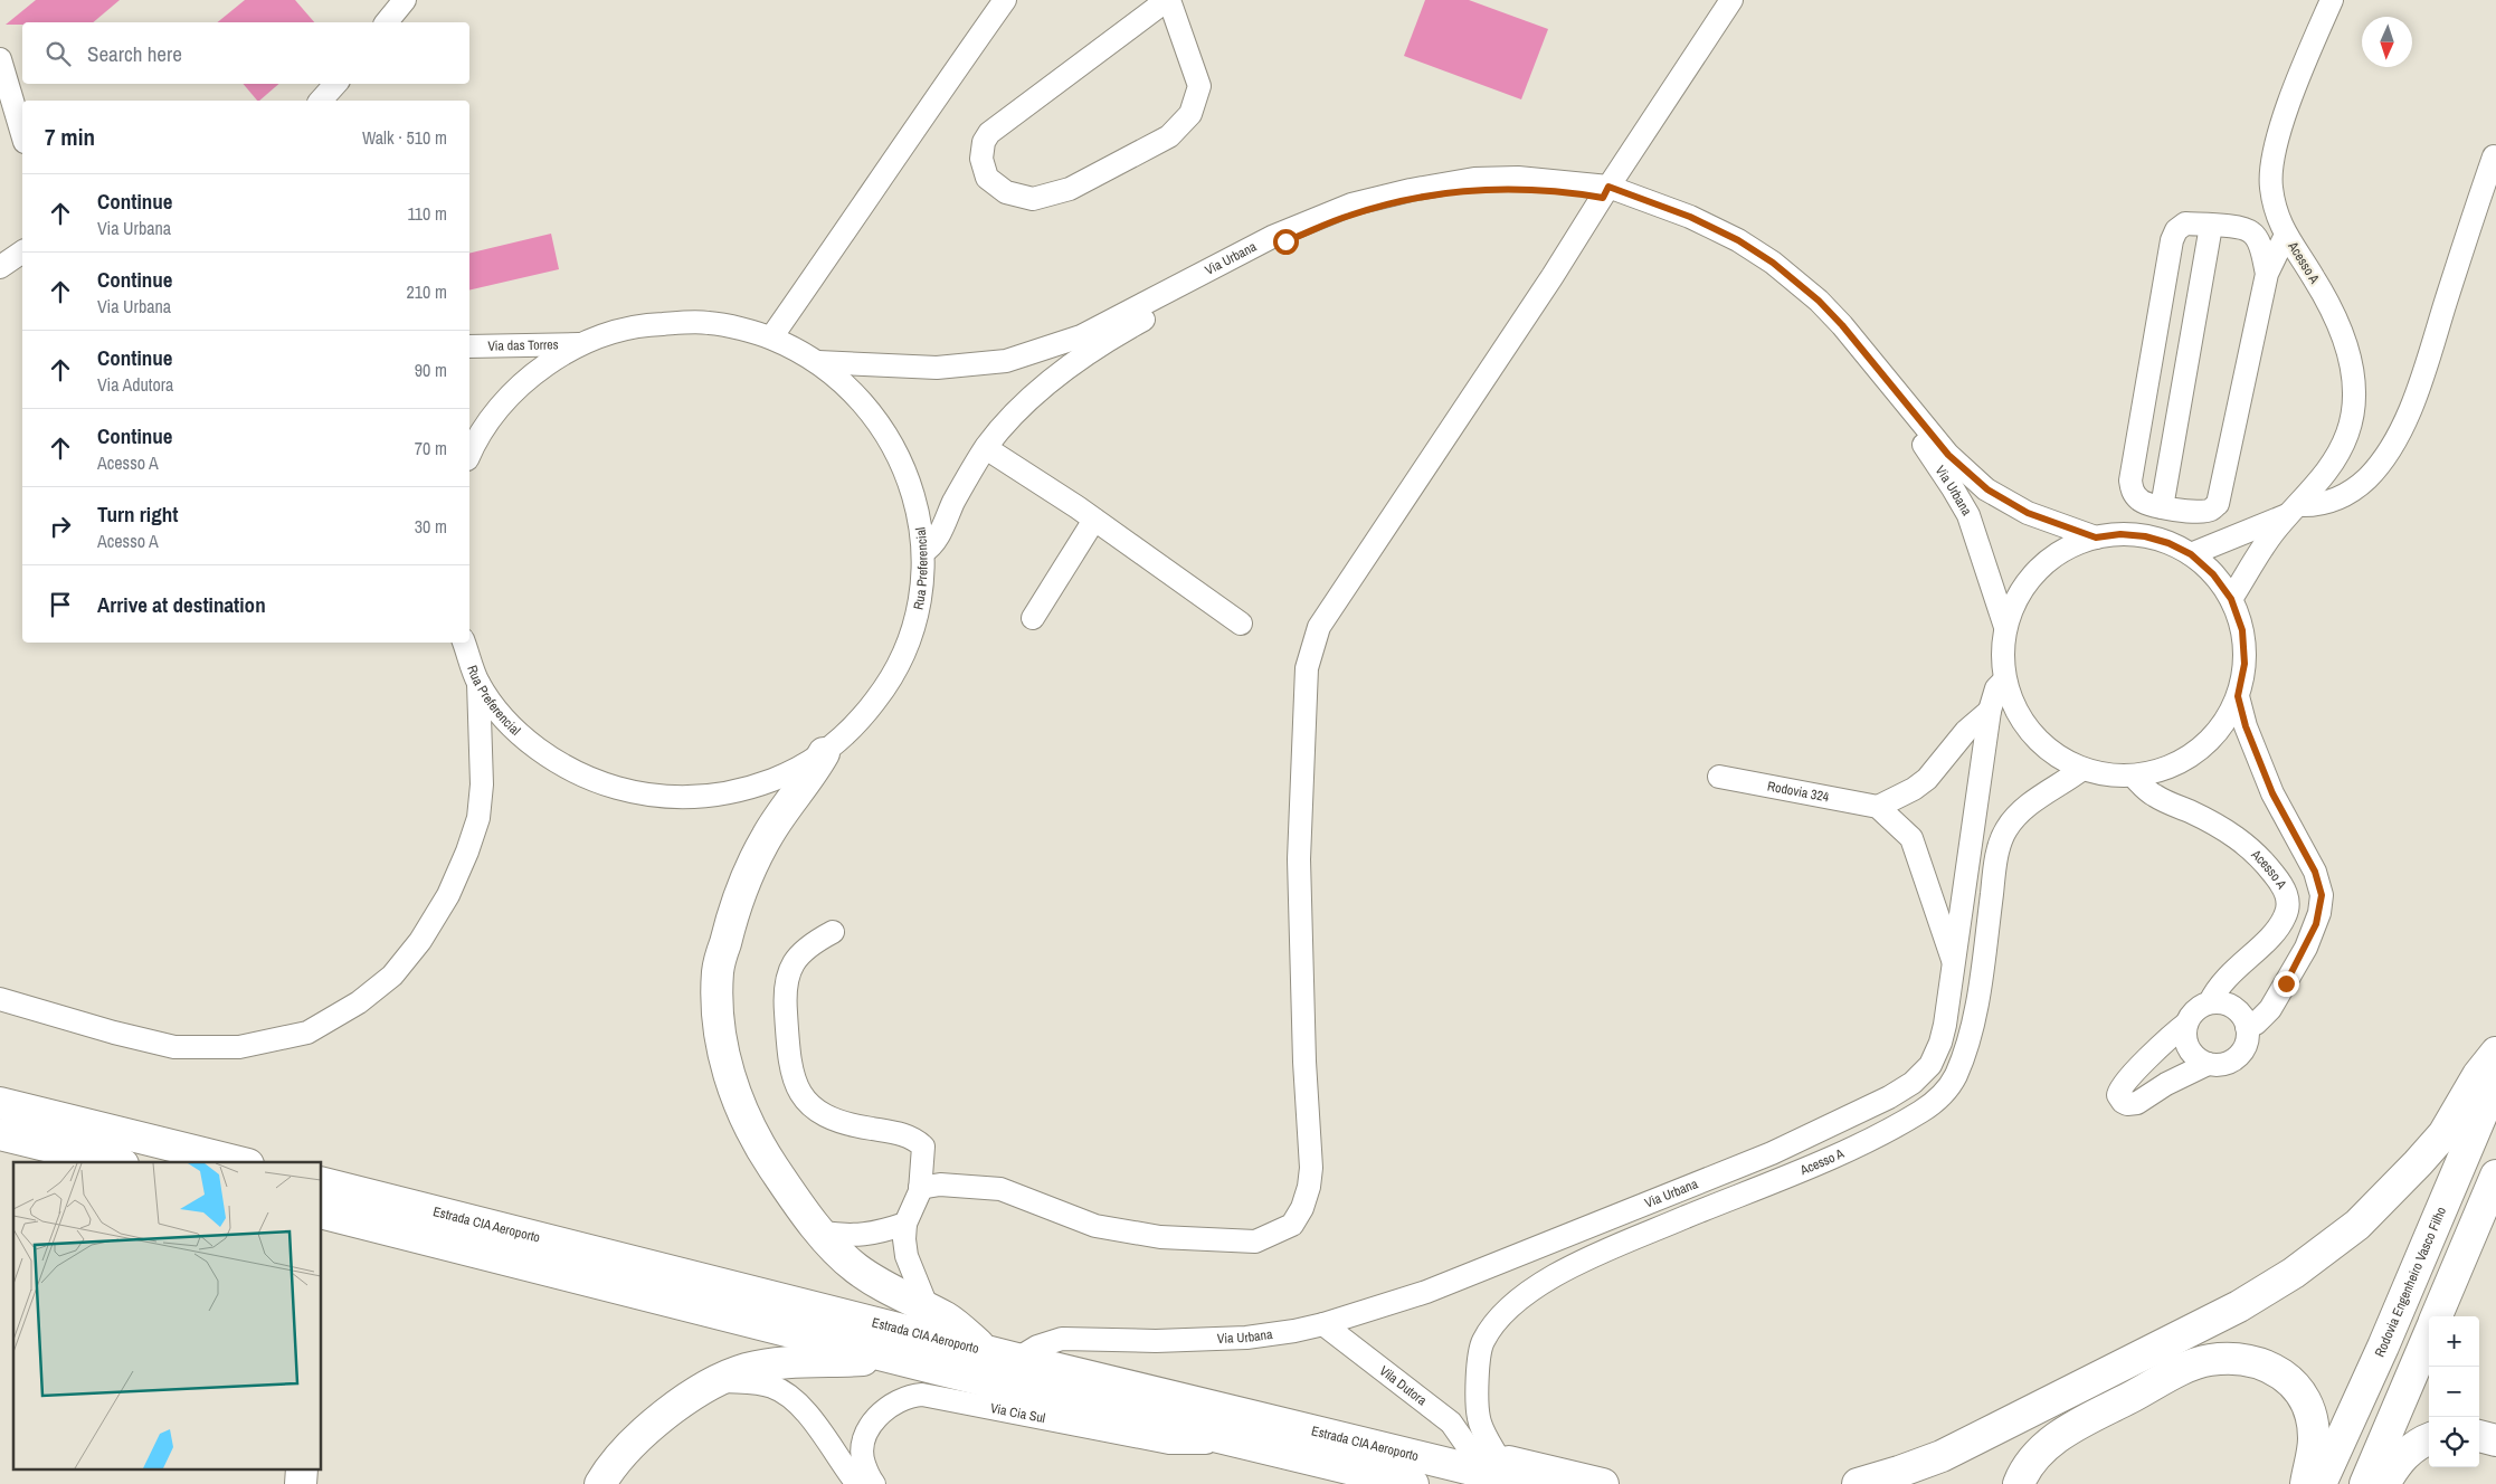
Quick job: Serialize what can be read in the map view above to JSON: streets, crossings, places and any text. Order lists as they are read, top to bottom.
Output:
{
  "streets": {
    "highway": ["Estrada CIA Aeroporto", "Rodovia Engenheiro Vasco Filho"],
    "street": [
      "Via Urbana",
      "Acesso A",
      "Via das Torres",
      "Rua Preferencial",
      "Rodovia 324",
      "Vila Dutora",
      "Via Cia Sul"
    ]
  },
  "crossings": [
    ["Via Urbana", "Rua Preferencial"],
    ["Via Urbana", "Estrada CIA Aeroporto"],
    ["Via Urbana", "Vila Dutora"],
    ["Acesso A", "Vila Dutora"],
    ["Via das Torres", "Rua Preferencial"],
    ["Estrada CIA Aeroporto", "Via Cia Sul"]
  ],
  "north": "bottom",
  "page": {
    "search": "Search here",
    "heading": ["7 min", "Walk · 510 m"],
    "list": [
      ["Continue", "Via Urbana", "110 m"],
      ["Continue", "Via Urbana", "210 m"],
      ["Continue", "Via Adutora", "90 m"],
      ["Continue", "Acesso A", "70 m"],
      ["Turn right", "Acesso A", "30 m"],
      "Arrive at destination"
    ],
    "map_buttons": ["+", "−"]
  }
}
